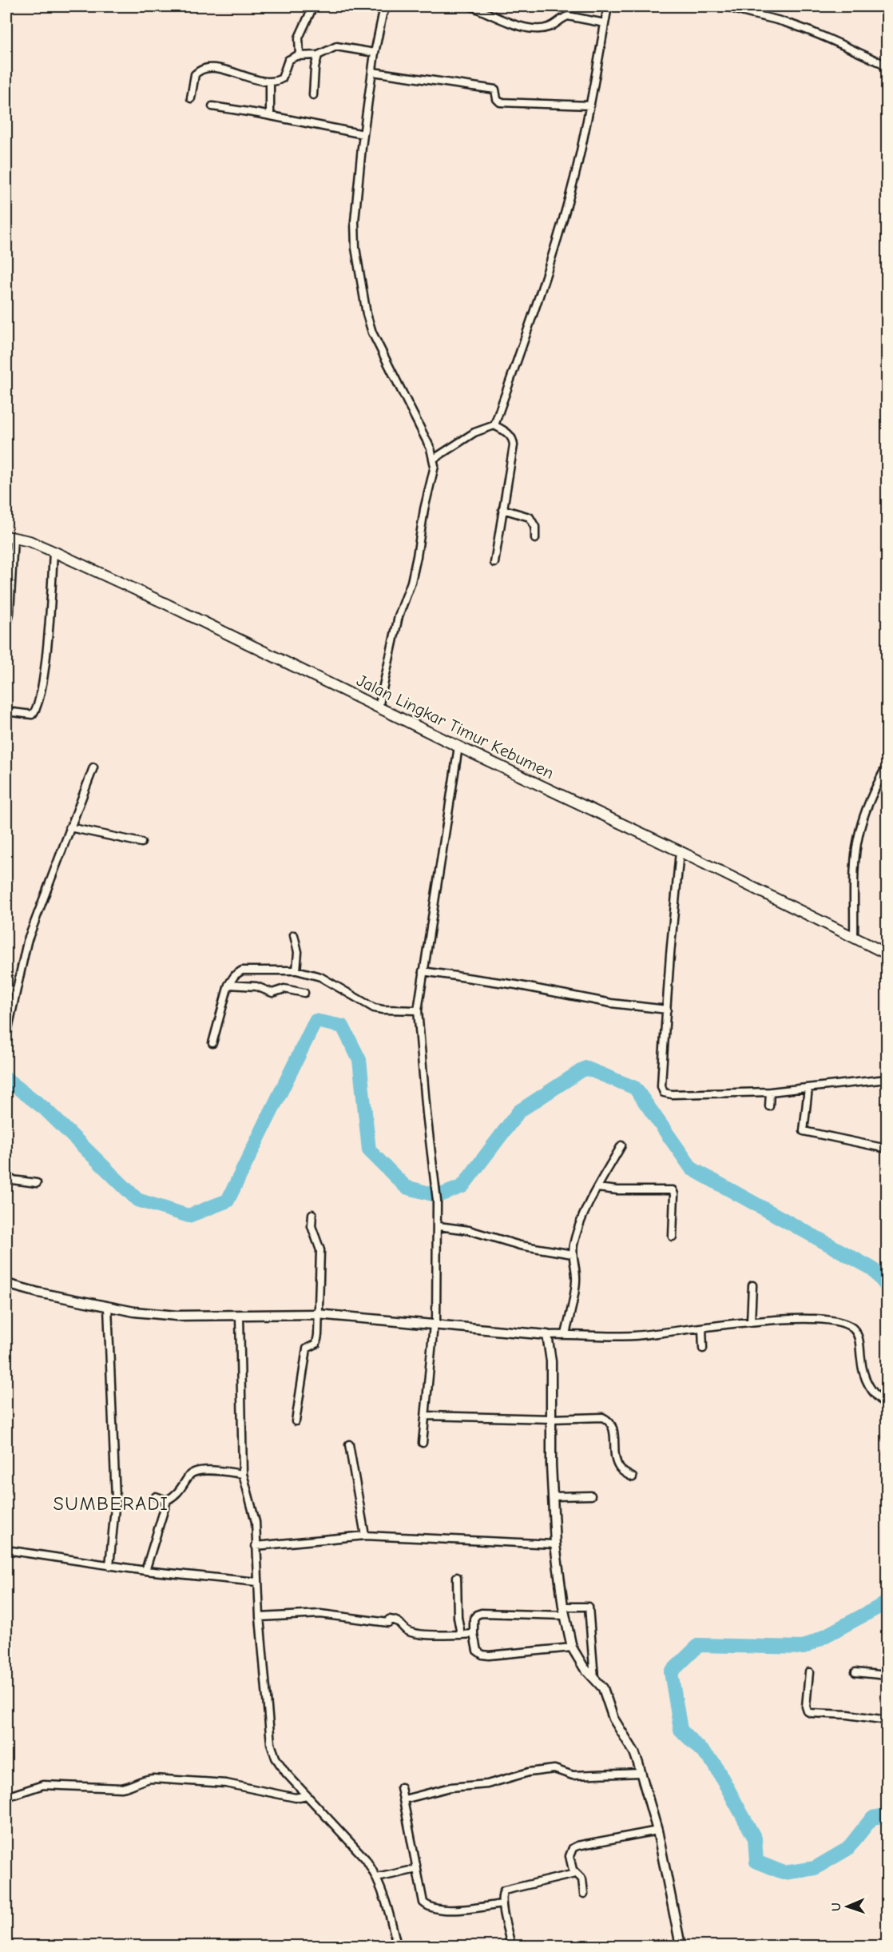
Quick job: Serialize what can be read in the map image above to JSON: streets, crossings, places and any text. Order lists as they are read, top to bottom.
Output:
{
  "streets": {
    "main road": ["Jalan Lingkar Timur Kebumen"]
  },
  "districts": ["SUMBERADI"],
  "north": "left"
}
